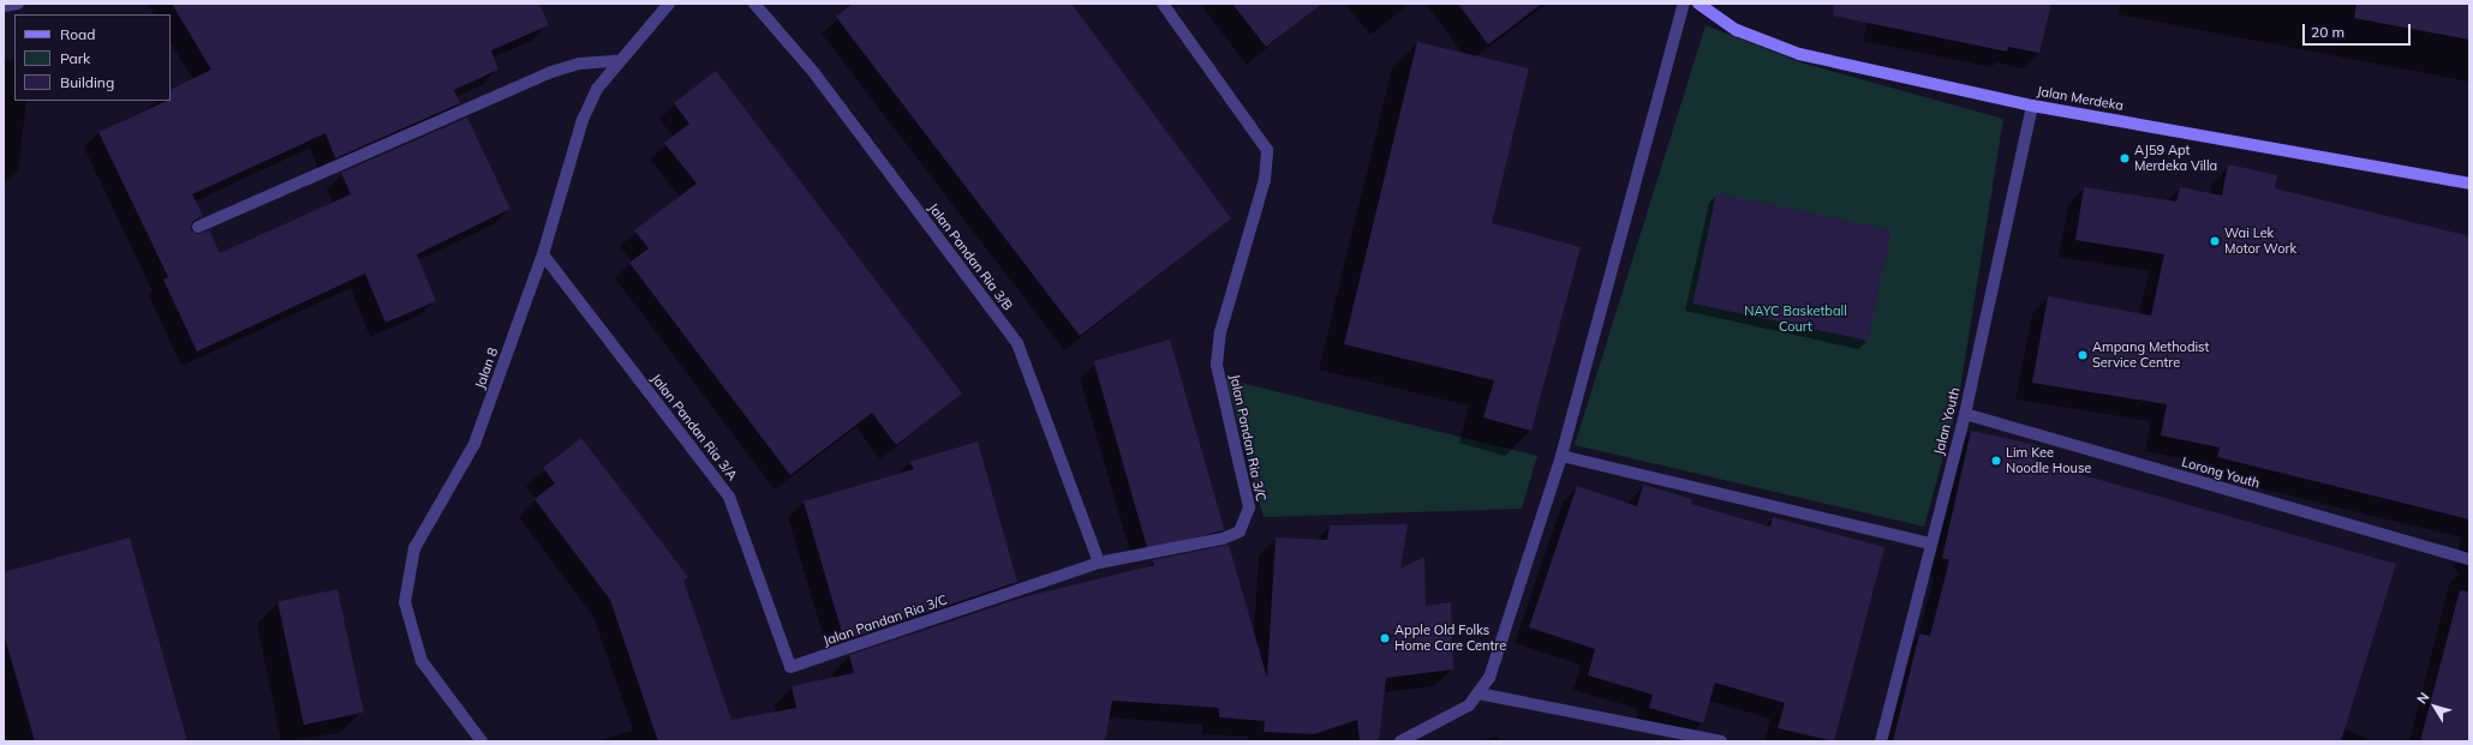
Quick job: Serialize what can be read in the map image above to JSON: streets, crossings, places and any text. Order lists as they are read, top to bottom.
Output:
{
  "streets": {
    "street": [
      "Jalan Merdeka",
      "Jalan Pandan Ria 3/B",
      "Jalan 8",
      "Jalan Youth",
      "Jalan Pandan Ria 3/A",
      "Jalan Pandan Ria 3/C",
      "Lorong Youth"
    ]
  },
  "crossings": [
    ["Jalan Merdeka", "Jalan Youth"],
    ["Jalan Pandan Ria 3/B", "Jalan Pandan Ria 3/C"],
    ["Jalan 8", "Jalan Pandan Ria 3/A"],
    ["Jalan Youth", "Lorong Youth"],
    ["Jalan Pandan Ria 3/A", "Jalan Pandan Ria 3/C"]
  ],
  "parks": ["NAYC Basketball Court"],
  "places": [
    "AJ59 Apt Merdeka Villa",
    "Wai Lek Motor Work",
    "Ampang Methodist Service Centre",
    "Lim Kee Noodle House",
    "Apple Old Folks Home Care Centre"
  ],
  "legend": ["Road", "Park", "Building"],
  "scale_bar": "20 m",
  "north": "top left"
}
